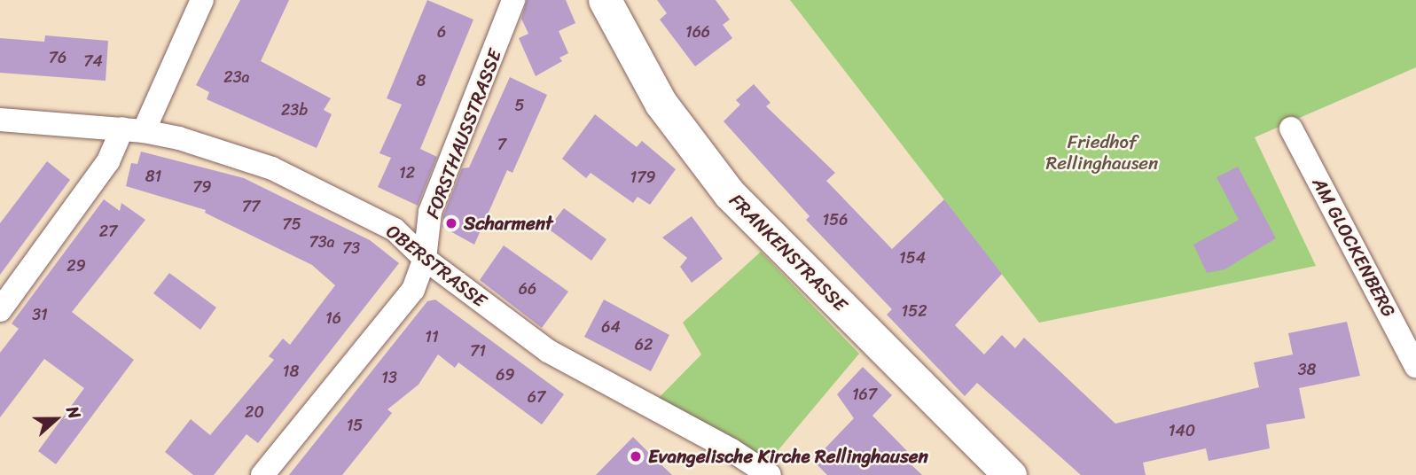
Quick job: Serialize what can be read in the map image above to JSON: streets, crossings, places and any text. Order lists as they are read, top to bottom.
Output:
{
  "streets": {
    "main road": ["FRANKENSTRASSE"],
    "street": ["FORSTHAUSSTRASSE", "AM GLOCKENBERG", "OBERSTRASSE"]
  },
  "crossings": [
    ["FORSTHAUSSTRASSE", "OBERSTRASSE"]
  ],
  "parks": ["Friedhof Rellinghausen"],
  "places": ["Scharment", "Evangelische Kirche Rellinghausen"],
  "house_numbers": [
    "6",
    "166",
    "76",
    "74",
    "23a",
    "8",
    "5",
    "23b",
    "7",
    "12",
    "81",
    "179",
    "79",
    "77",
    "156",
    "75",
    "27",
    "73a",
    "73",
    "154",
    "29",
    "66",
    "152",
    "31",
    "16",
    "64",
    "11",
    "62",
    "71",
    "38",
    "18",
    "69",
    "13",
    "167",
    "67",
    "20",
    "15",
    "140"
  ],
  "north": "right"
}
